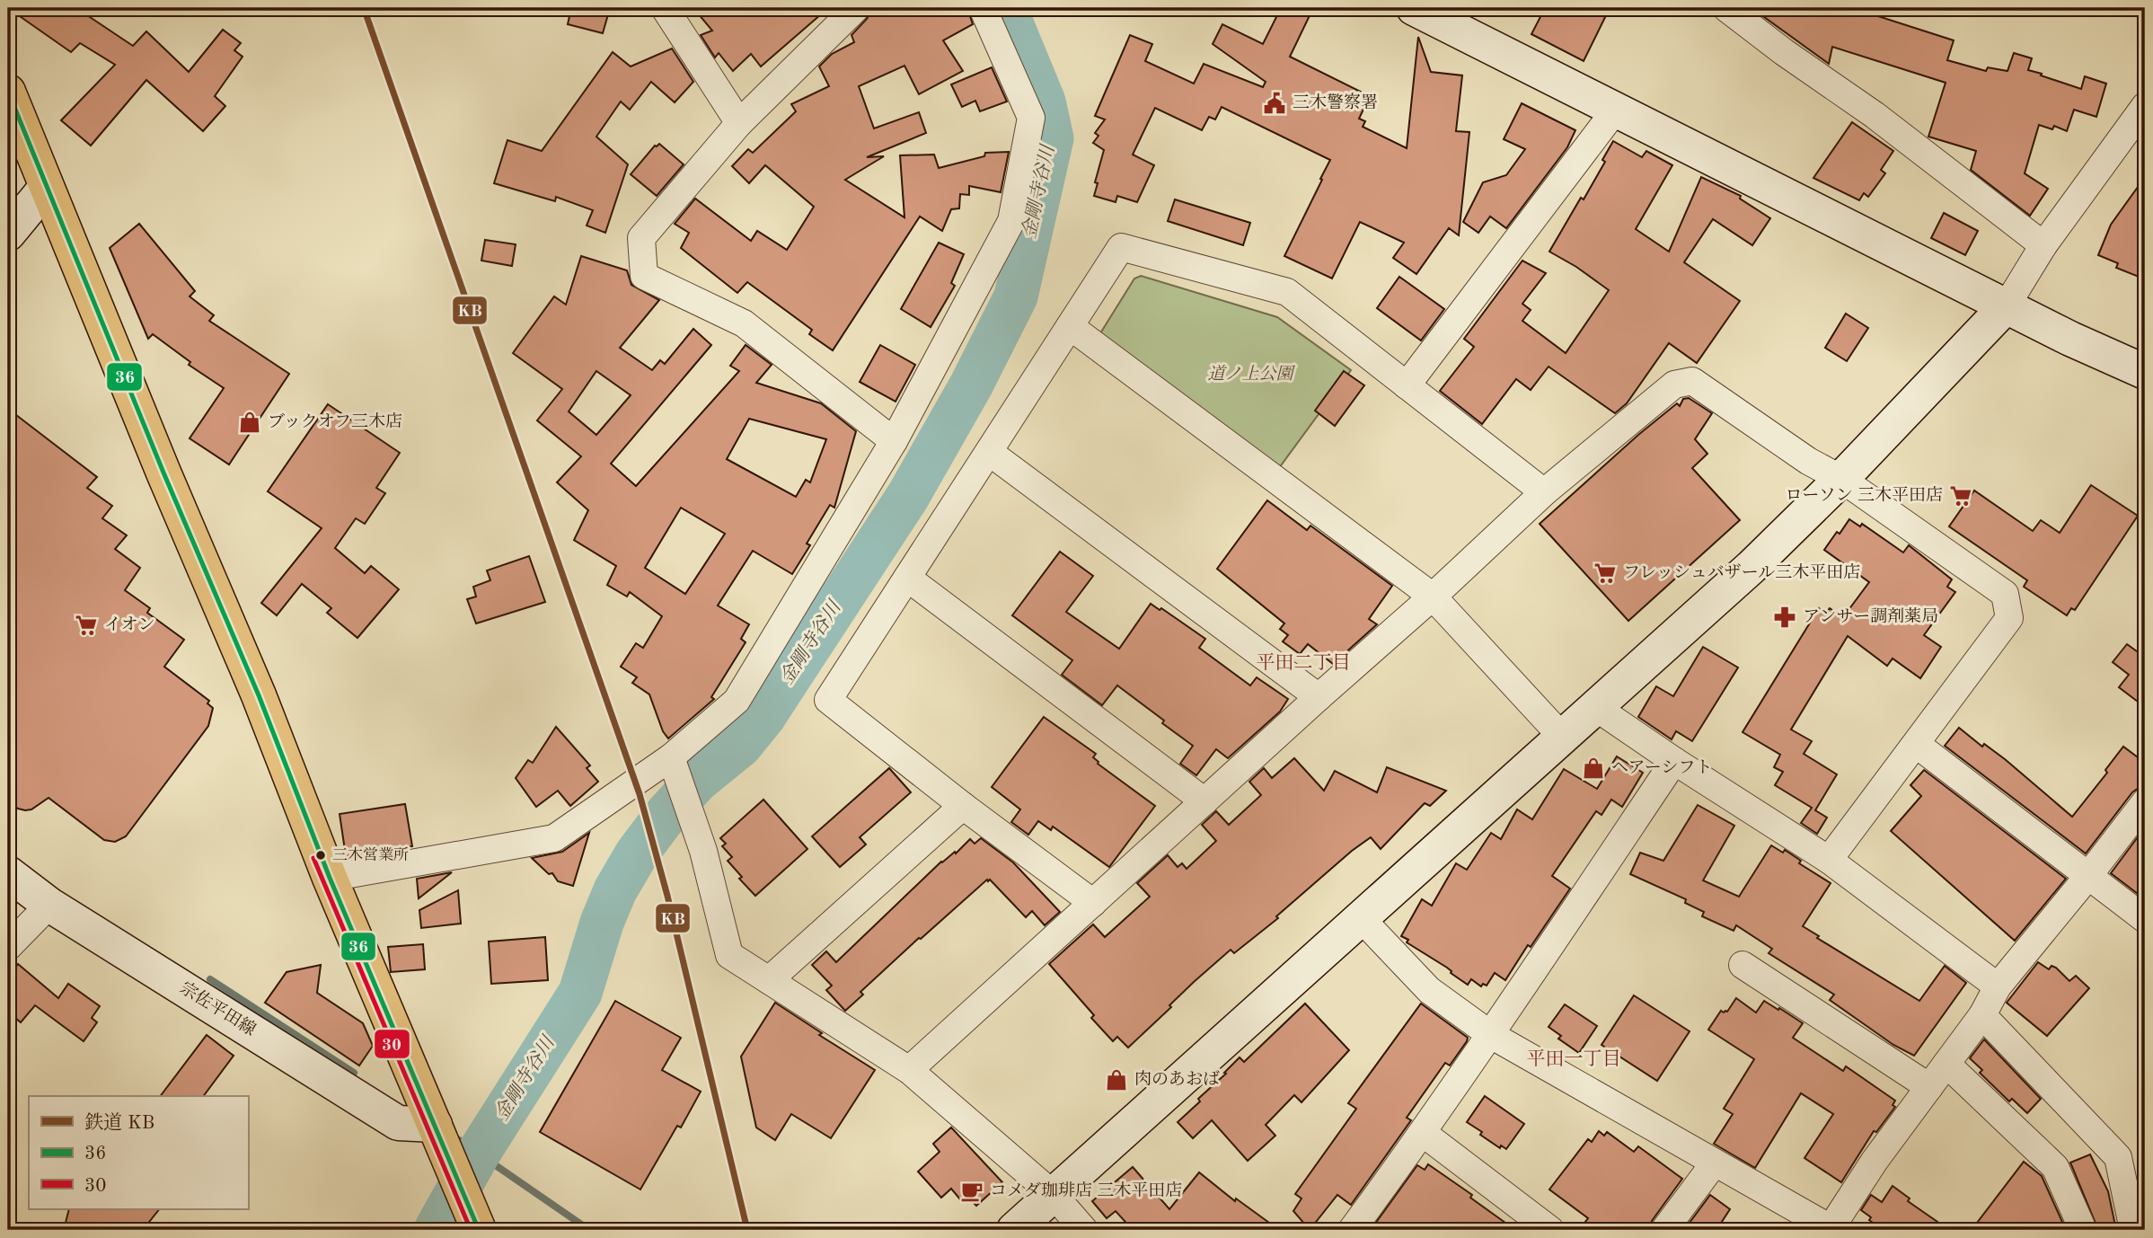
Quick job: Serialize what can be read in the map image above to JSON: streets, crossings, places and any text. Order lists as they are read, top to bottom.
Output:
{
  "streets": {
    "street": ["宗佐平田線"]
  },
  "districts": ["平田二丁目", "平田一丁目"],
  "water": ["金剛寺谷川"],
  "parks": ["道ノ上公園"],
  "places": {
    "public building": ["三木警察署"],
    "shop": ["ブックオフ三木店", "ヘアーシフト", "肉のあおば"],
    "supermarket": ["ローソン 三木平田店", "フレッシュバザール三木平田店", "イオン"],
    "pharmacy": ["アンサー調剤薬局"],
    "other": ["三木営業所"],
    "cafe": ["コメダ珈琲店 三木平田店"]
  },
  "lines": ["rail line KB", "transit line 36", "transit line 30"],
  "legend": ["鉄道 KB", "36", "30"]
}
